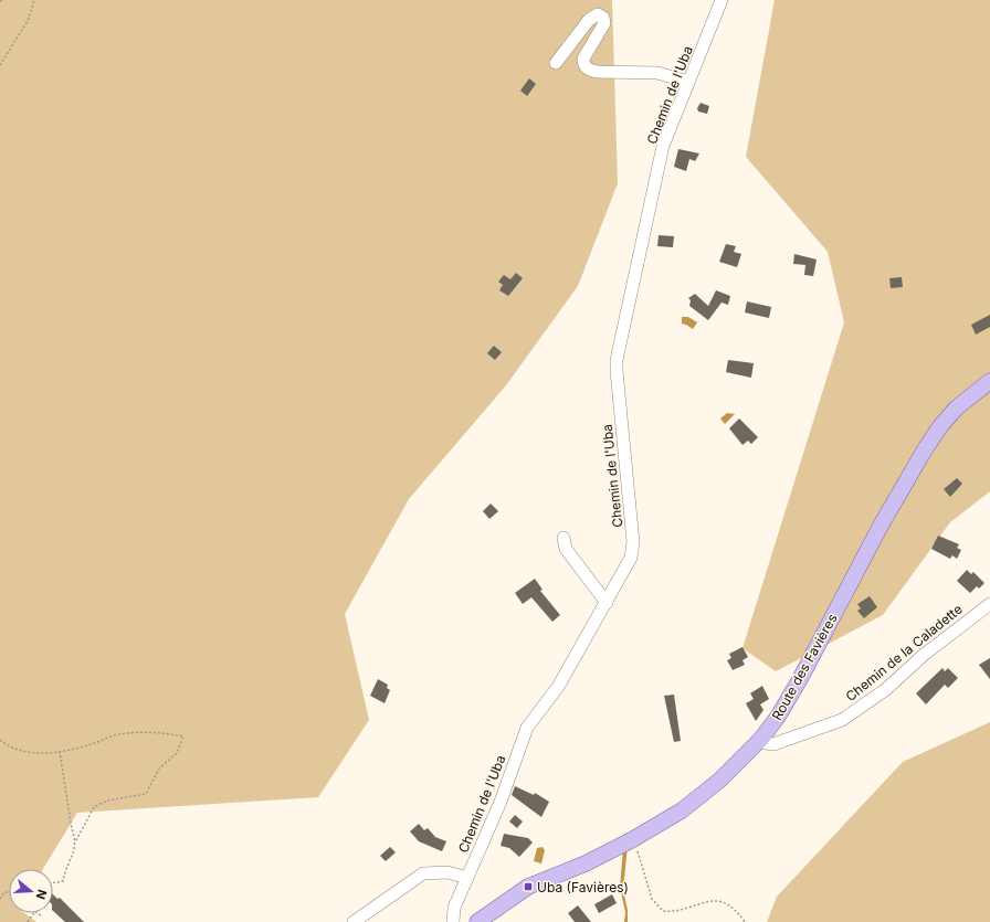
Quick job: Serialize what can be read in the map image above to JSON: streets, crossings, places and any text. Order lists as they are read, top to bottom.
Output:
{
  "streets": {
    "main road": ["Route des Favières"],
    "street": ["Chemin de l'Uba", "Chemin de la Caladette"]
  },
  "crossings": [
    ["Chemin de la Caladette", "Route des Favières"]
  ],
  "places": {
    "transit": ["Uba (Favières)"]
  },
  "north": "right"
}
